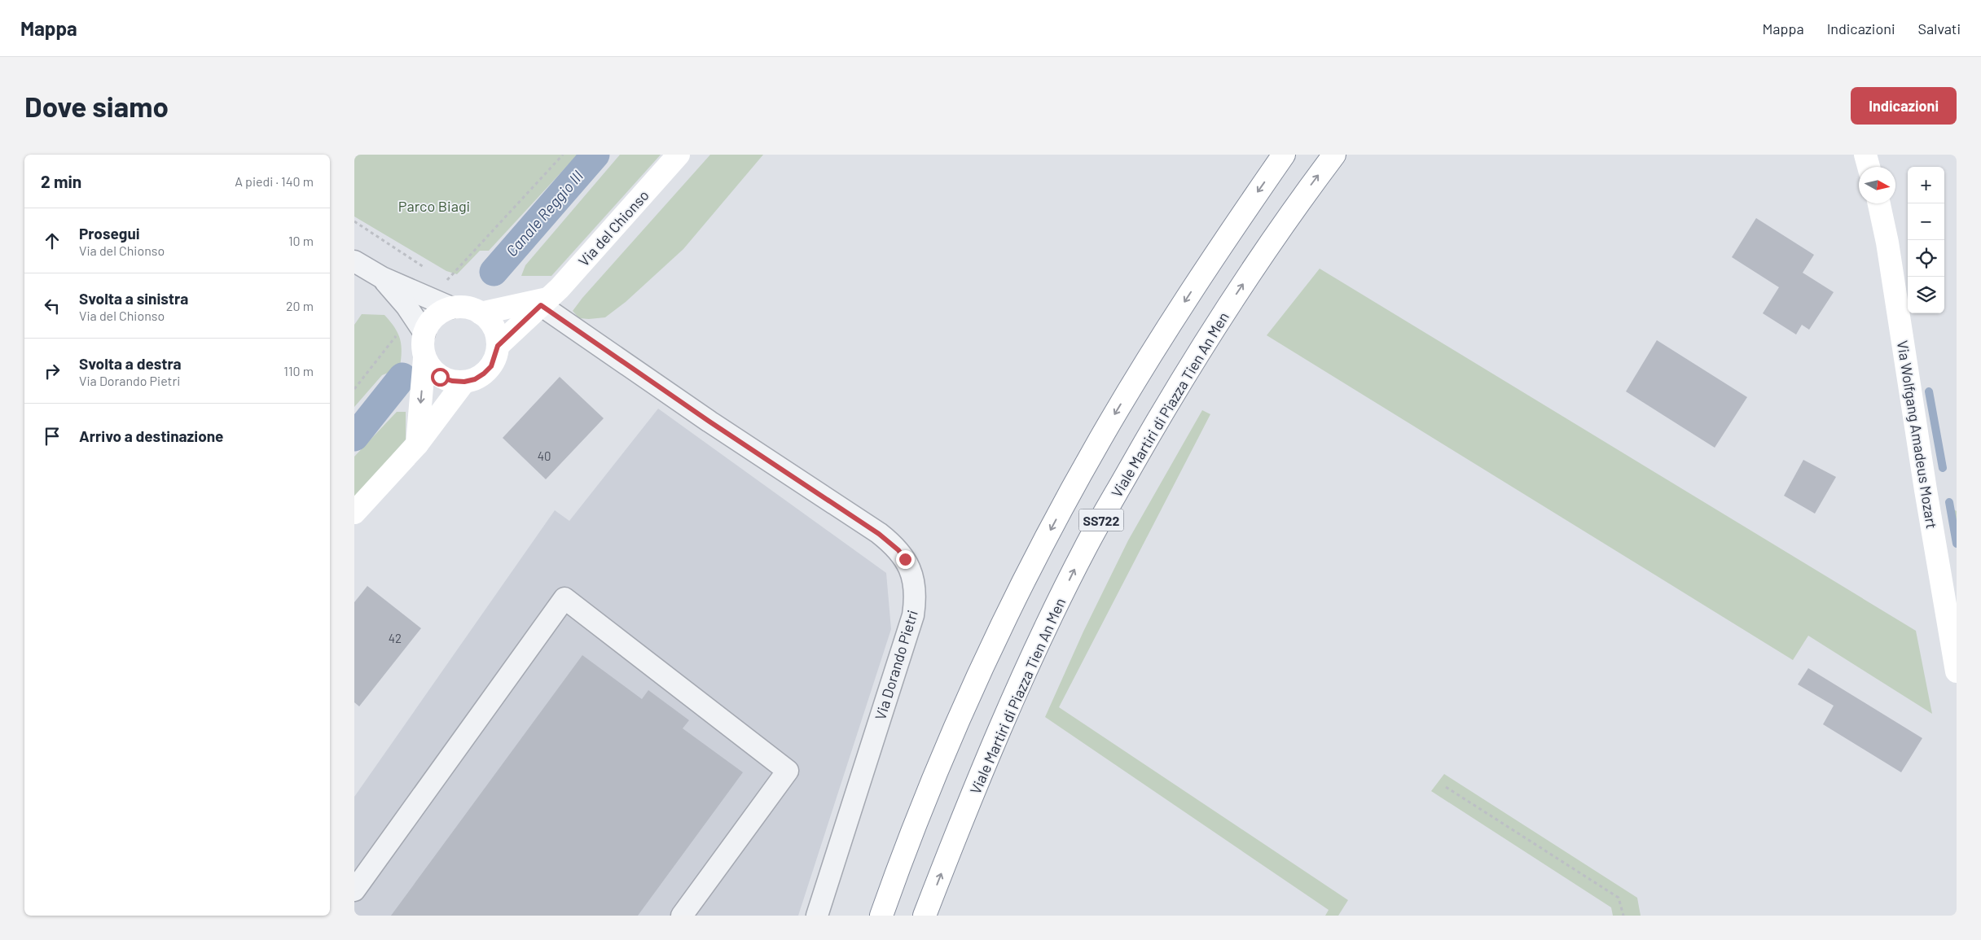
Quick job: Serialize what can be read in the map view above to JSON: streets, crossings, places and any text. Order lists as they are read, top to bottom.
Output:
{
  "streets": {
    "main road": [
      "Via del Chionso",
      "Viale Martiri di Piazza Tien An Men",
      "Via Wolfgang Amadeus Mozart",
      "SS722"
    ],
    "street": ["Via Dorando Pietri"]
  },
  "crossings": [
    ["Via del Chionso", "Via Dorando Pietri"]
  ],
  "water": ["Canale Reggio III"],
  "parks": ["Parco Biagi"],
  "house_numbers": ["40", "42"],
  "north": "right",
  "page": {
    "header": "Mappa",
    "nav": ["Mappa", "Indicazioni", "Salvati"],
    "buttons": "Indicazioni",
    "title": "Dove siamo",
    "heading": ["2 min", "A piedi · 140 m"],
    "map_buttons": ["+", "−"],
    "list": [
      ["Prosegui", "Via del Chionso", "10 m"],
      ["Svolta a sinistra", "Via del Chionso", "20 m"],
      ["Svolta a destra", "Via Dorando Pietri", "110 m"],
      "Arrivo a destinazione"
    ]
  }
}
